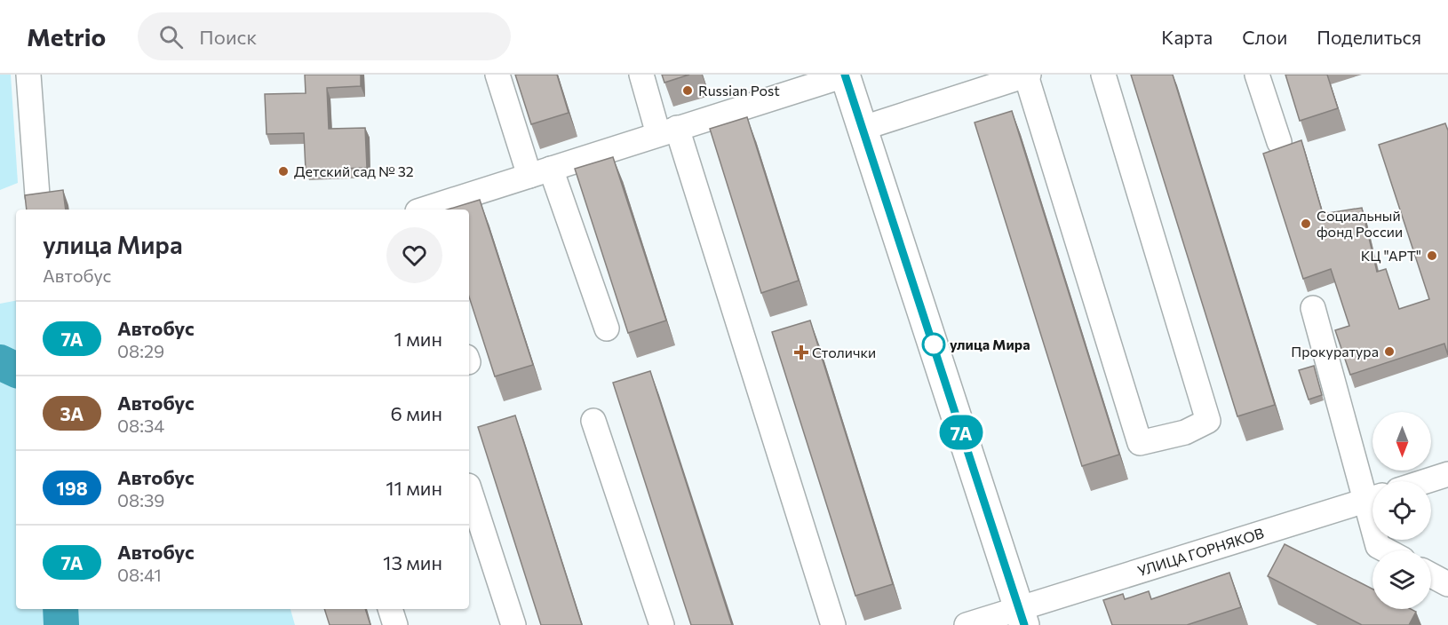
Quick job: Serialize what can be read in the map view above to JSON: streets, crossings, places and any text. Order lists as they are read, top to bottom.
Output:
{
  "streets": {
    "street": ["УЛИЦА ГОРНЯКОВ"]
  },
  "places": {
    "other": [
      "Russian Post",
      "Детский сад № 32",
      "Социальный фонд России",
      "КЦ \"АРТ\"",
      "улица Мира",
      "Прокуратура"
    ],
    "health": ["Столички"]
  },
  "lines": ["bus line 7А"],
  "north": "bottom",
  "page": {
    "header": "Metrio",
    "search": "Поиск",
    "nav": ["Карта", "Слои", "Поделиться"],
    "on_map": "7А",
    "heading": ["улица Мира", "Автобус"],
    "list": [
      {
        "mark": "7А",
        "name": "Автобус",
        "note": "08:29",
        "value": "1 мин"
      },
      {
        "mark": "3А",
        "name": "Автобус",
        "note": "08:34",
        "value": "6 мин"
      },
      {
        "mark": "198",
        "name": "Автобус",
        "note": "08:39",
        "value": "11 мин"
      },
      {
        "mark": "7А",
        "name": "Автобус",
        "note": "08:41",
        "value": "13 мин"
      }
    ]
  }
}
